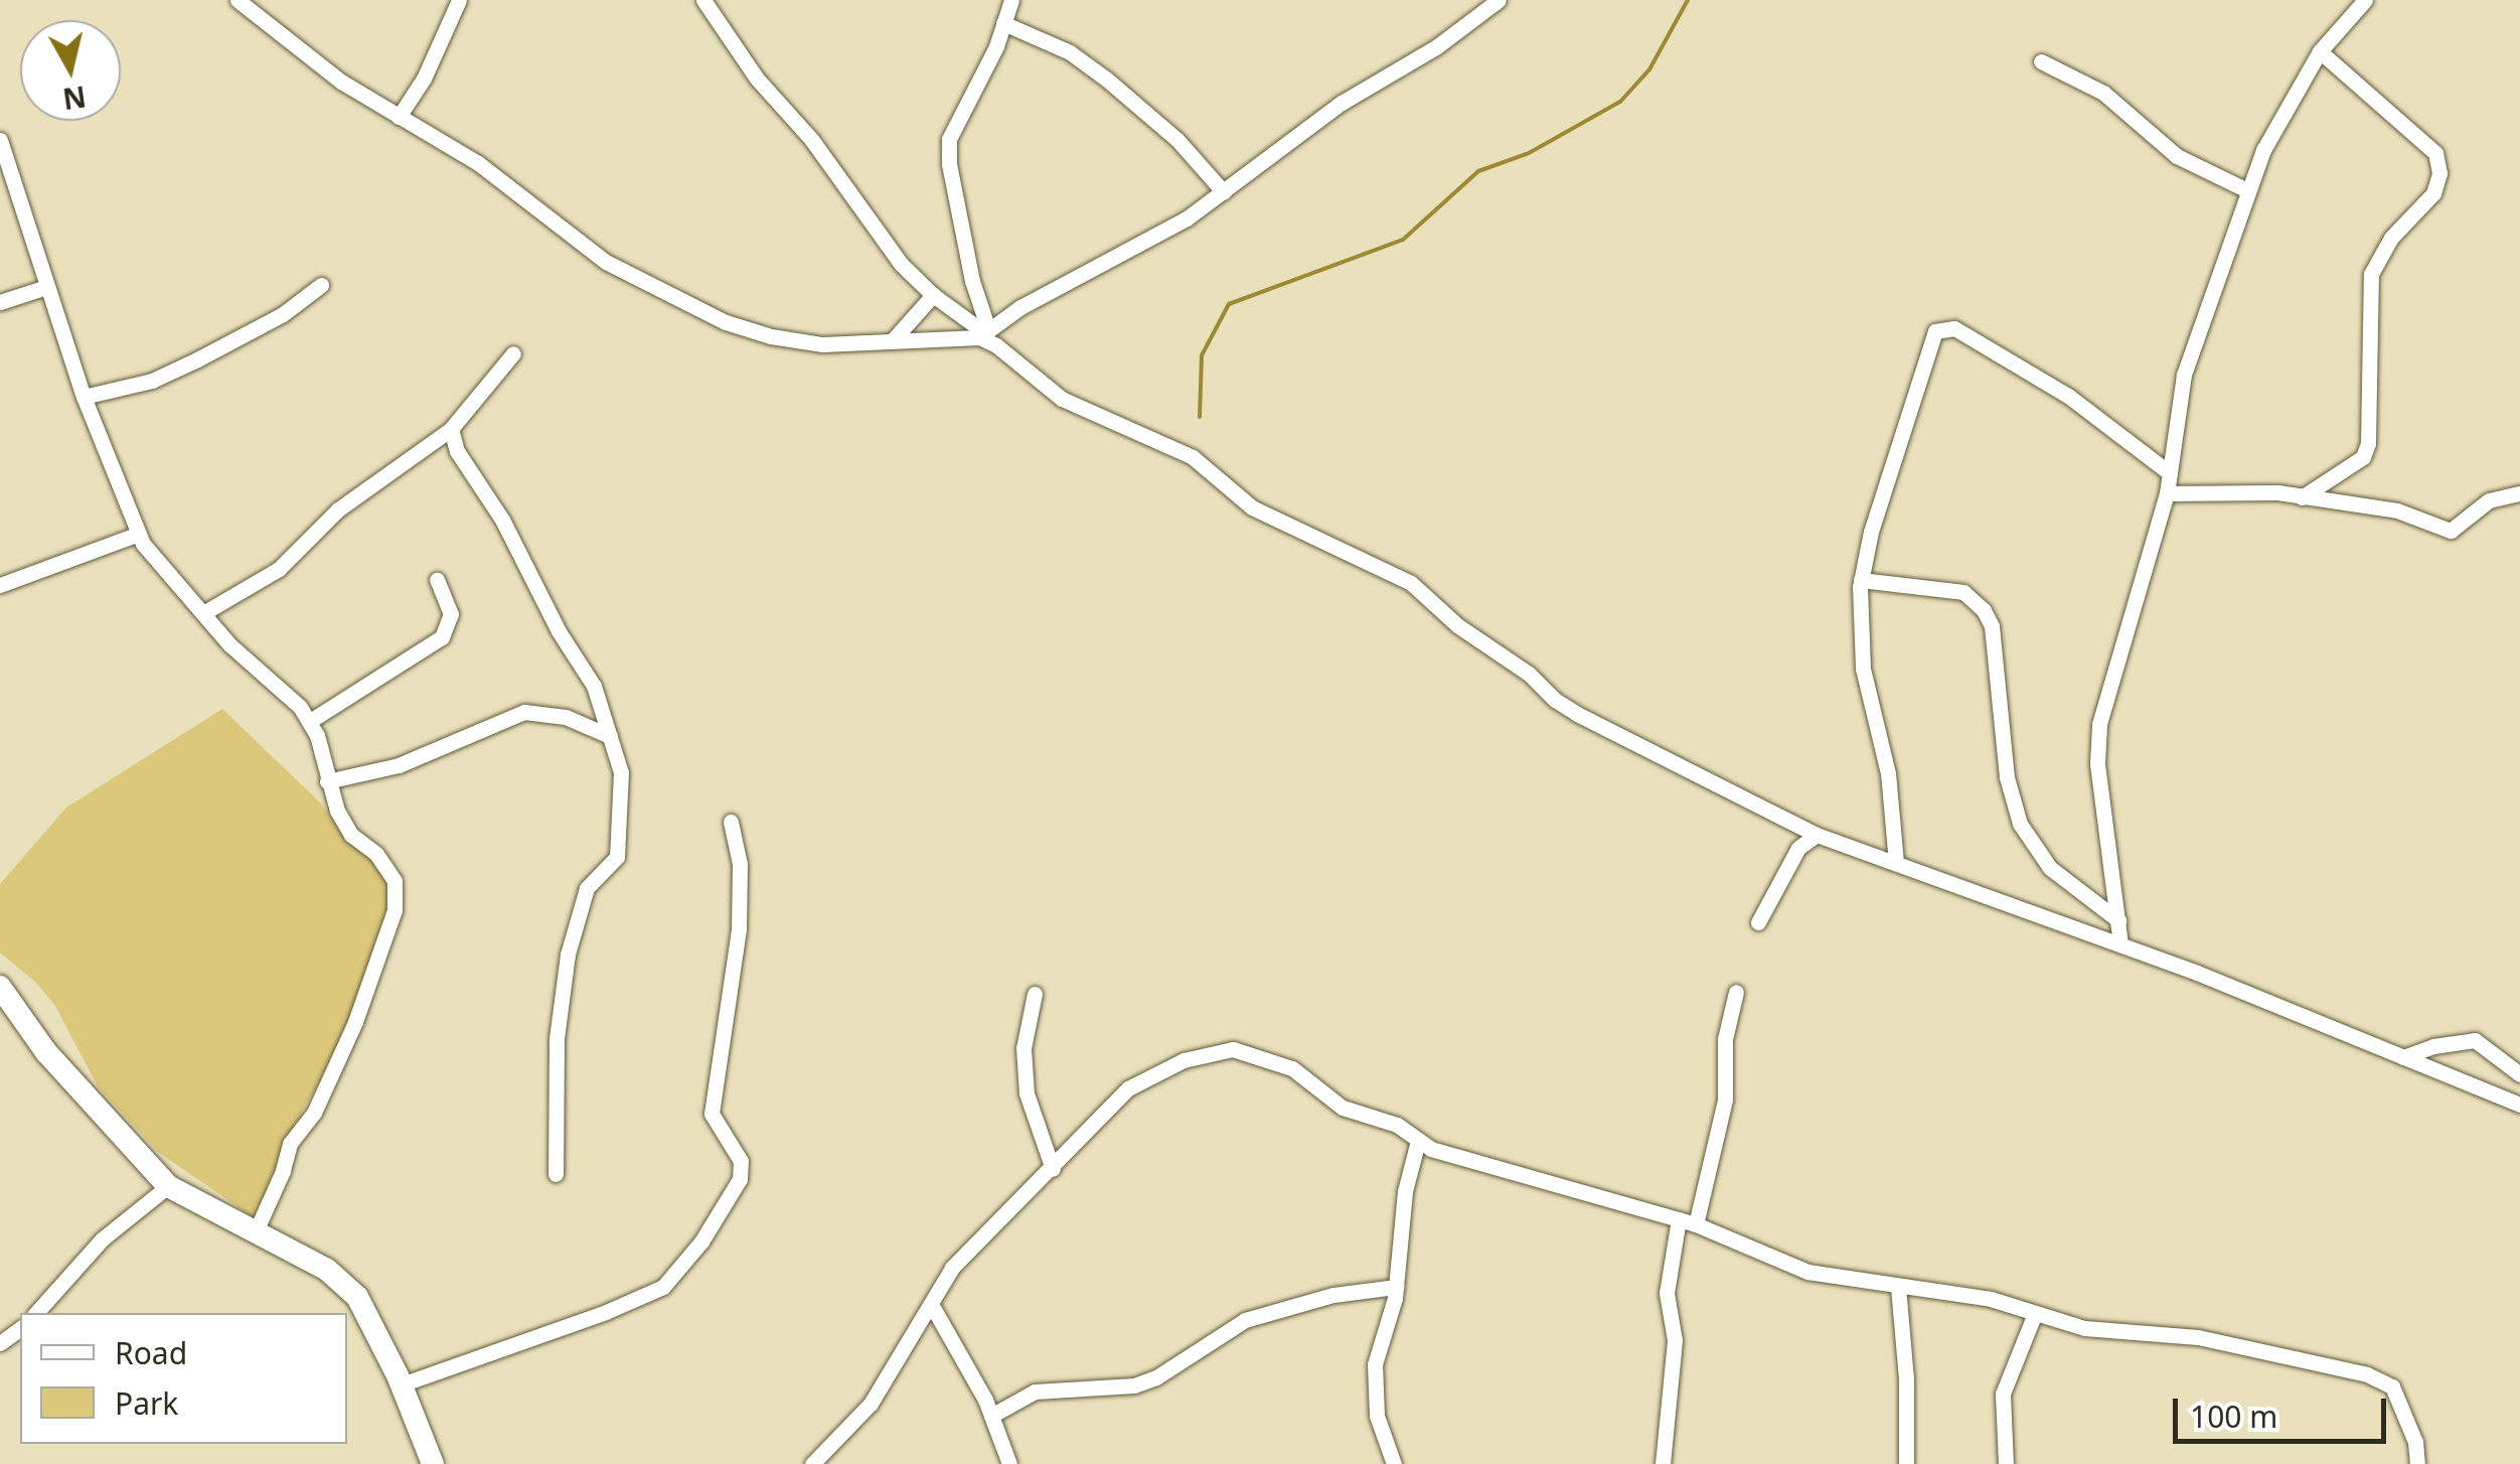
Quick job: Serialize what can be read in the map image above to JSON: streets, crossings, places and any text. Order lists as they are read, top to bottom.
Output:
{
  "legend": ["Road", "Park"],
  "scale_bar": "100 m",
  "north": "bottom"
}
